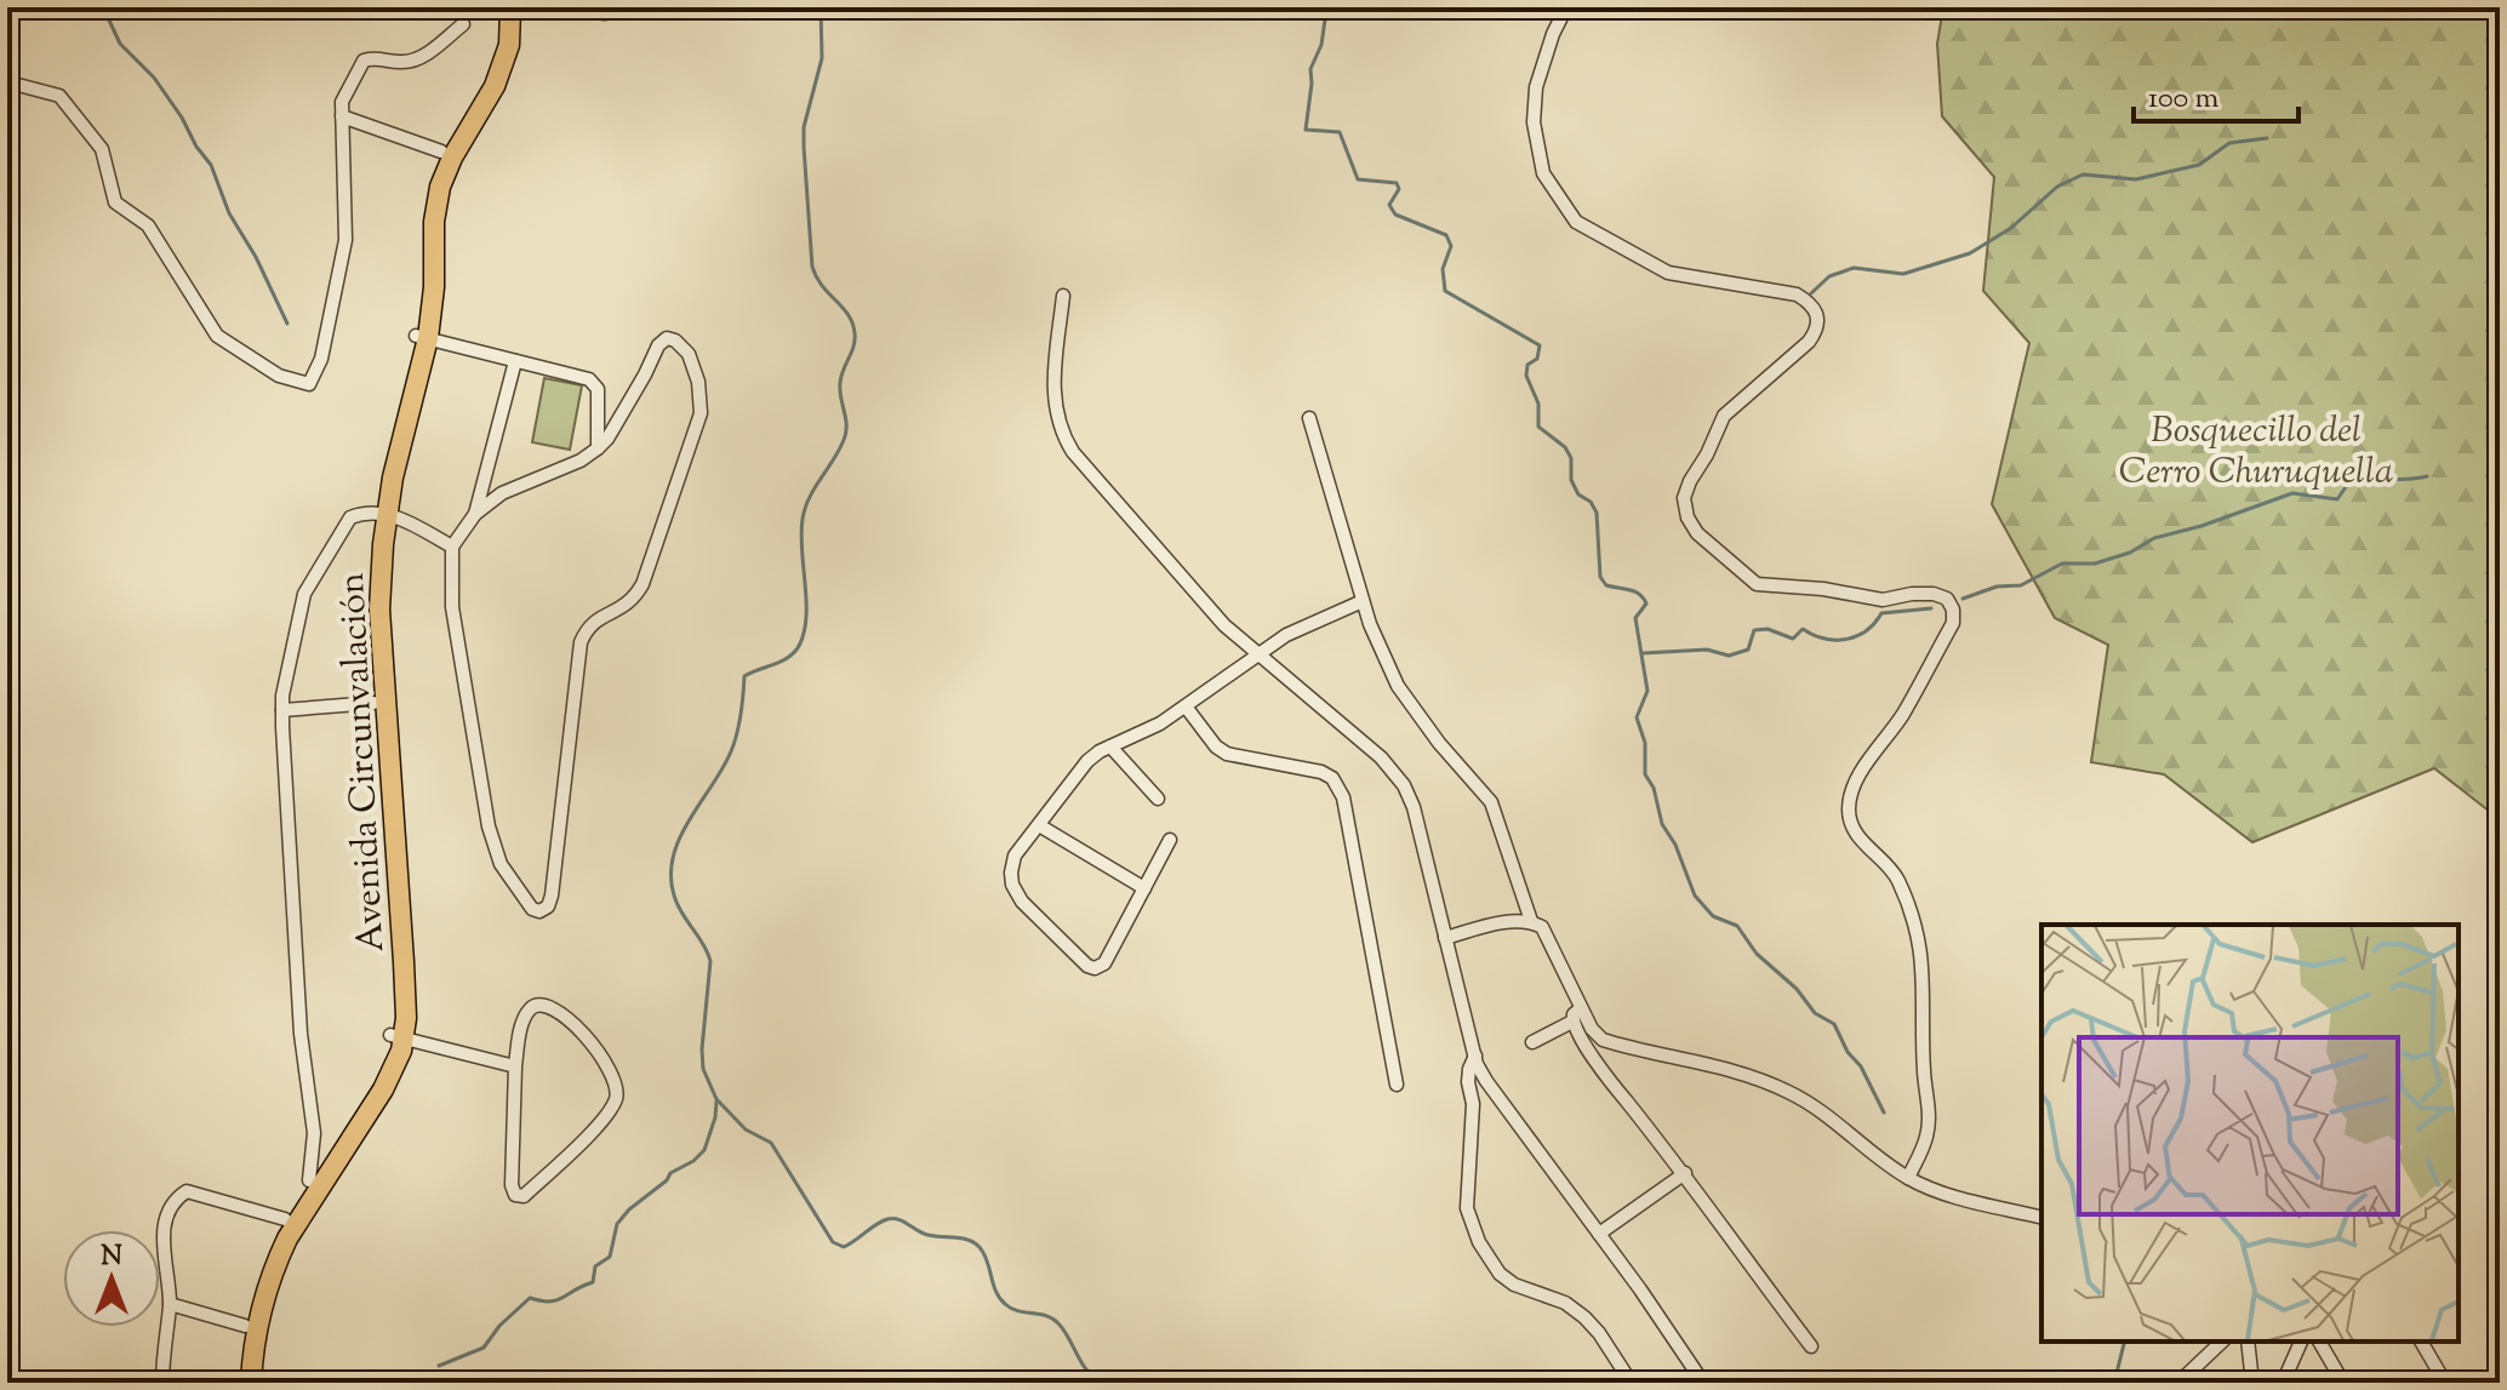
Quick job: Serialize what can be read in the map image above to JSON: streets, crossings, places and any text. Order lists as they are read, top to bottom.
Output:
{
  "streets": {
    "main road": ["Avenida Circunvalación"]
  },
  "parks": ["Bosquecillo del Cerro Churuquella"],
  "scale_bar": "100 m",
  "north": "top"
}
